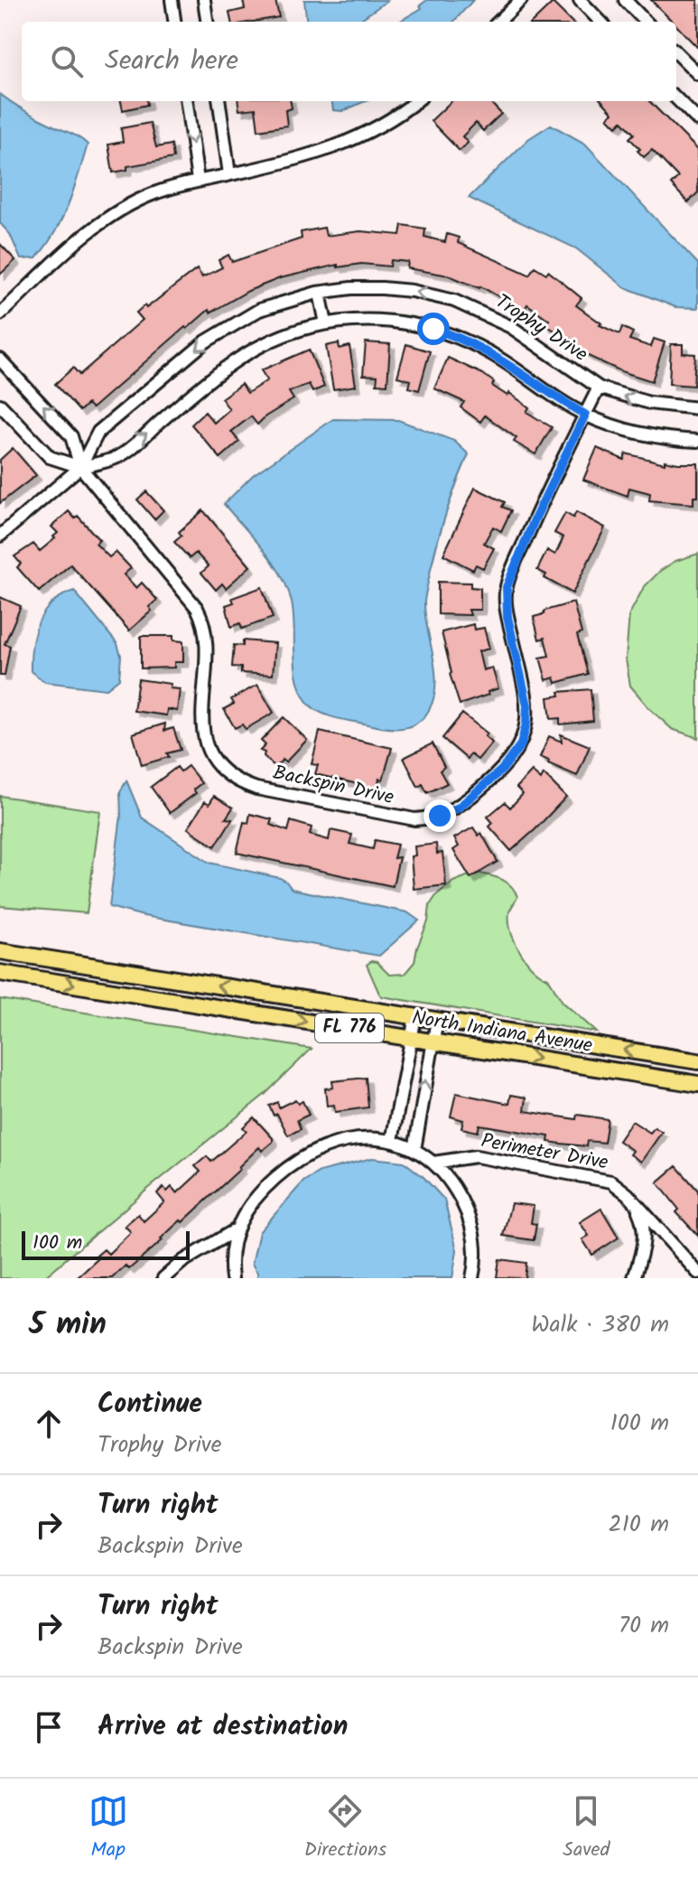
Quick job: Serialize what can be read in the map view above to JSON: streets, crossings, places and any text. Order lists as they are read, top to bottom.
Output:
{
  "streets": {
    "main road": ["FL 776", "North Indiana Avenue"],
    "street": ["Trophy Drive", "Backspin Drive", "Perimeter Drive"]
  },
  "crossings": [
    ["Trophy Drive", "Backspin Drive"]
  ],
  "scale_bar": "100 m",
  "page": {
    "search": "Search here",
    "scale": "100 m",
    "heading": ["5 min", "Walk · 380 m"],
    "list": [
      ["Continue", "Trophy Drive", "100 m"],
      ["Turn right", "Backspin Drive", "210 m"],
      ["Turn right", "Backspin Drive", "70 m"],
      "Arrive at destination"
    ],
    "nav": ["Map", "Directions", "Saved"]
  }
}
